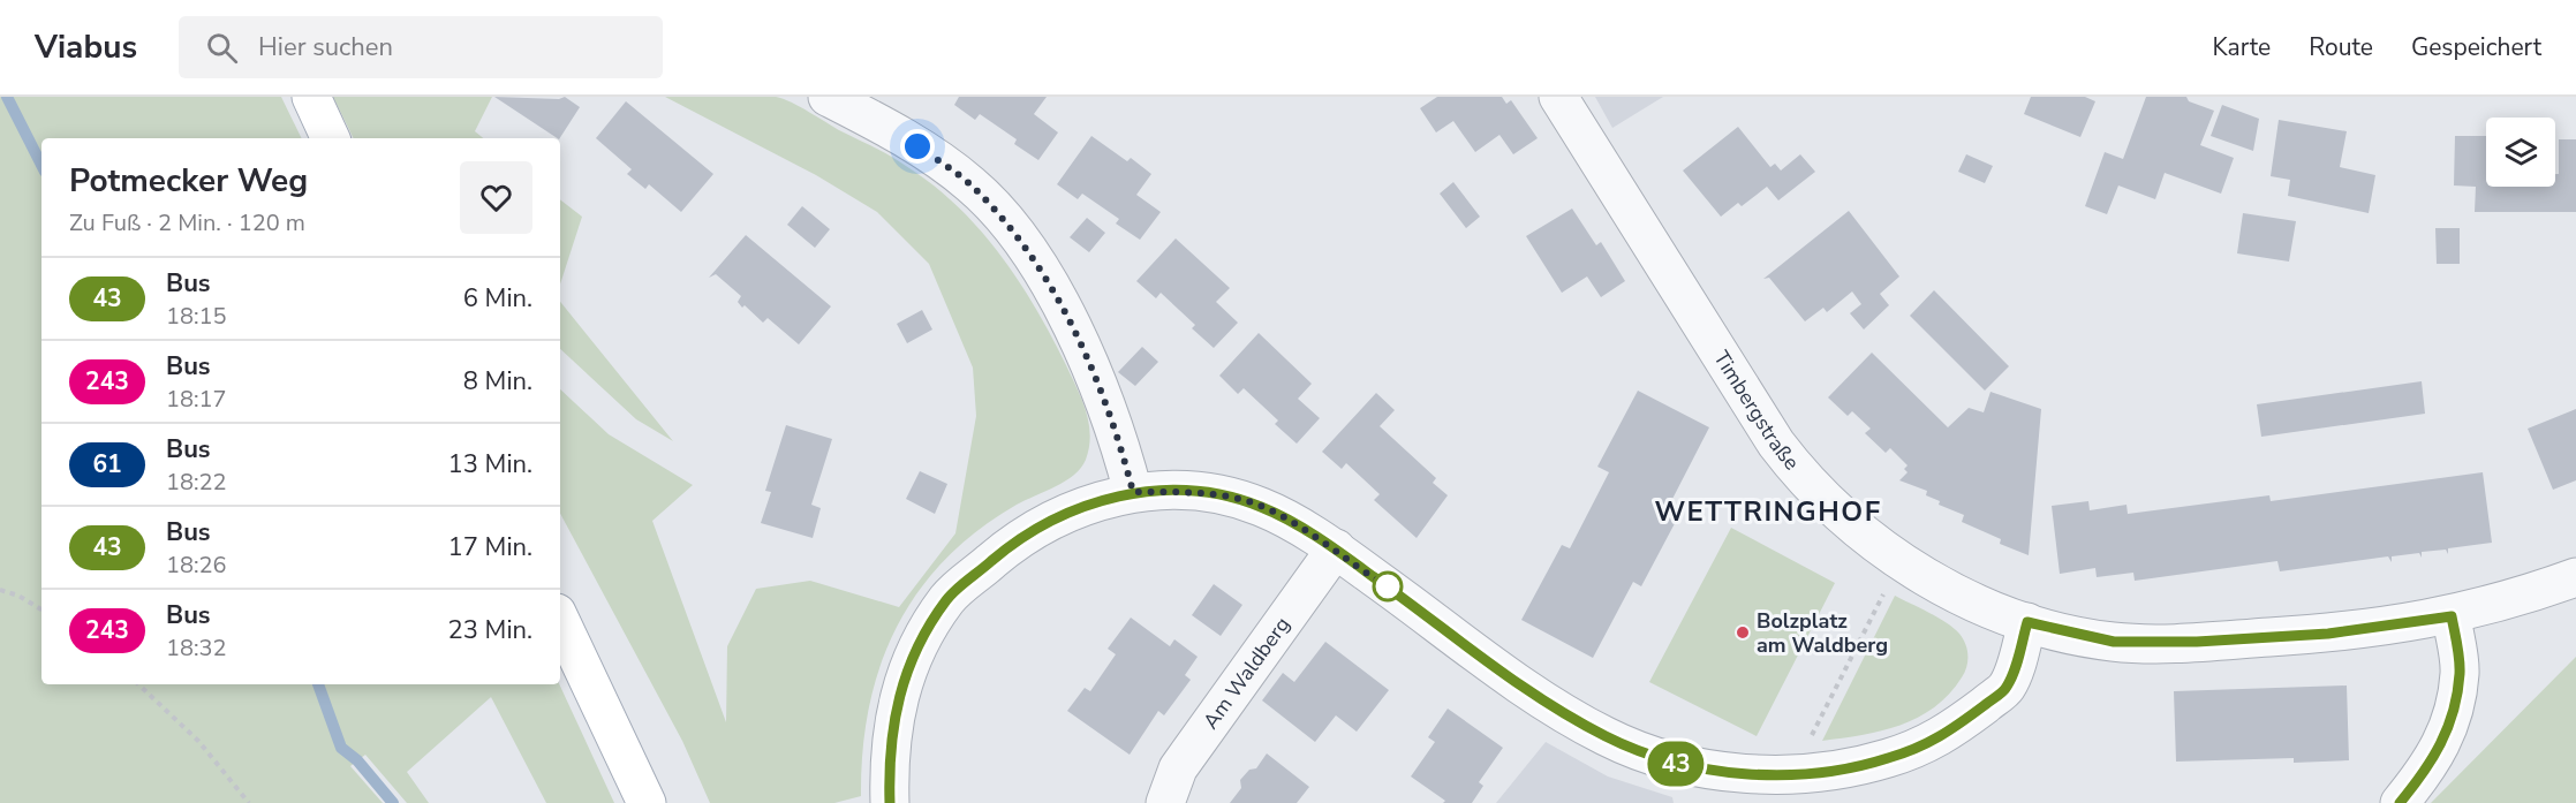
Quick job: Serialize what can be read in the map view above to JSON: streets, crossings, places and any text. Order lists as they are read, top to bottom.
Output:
{
  "streets": {
    "street": ["Timbergstraße", "Am Waldberg"]
  },
  "districts": ["WETTRINGHOF"],
  "places": ["Bolzplatz am Waldberg"],
  "lines": ["bus line 43"],
  "page": {
    "header": "Viabus",
    "search": "Hier suchen",
    "nav": ["Karte", "Route", "Gespeichert"],
    "on_map": "43",
    "heading": ["Potmecker Weg", "Zu Fuß · 2 Min. · 120 m"],
    "list": [
      {
        "mark": "43",
        "name": "Bus",
        "note": "18:15",
        "value": "6 Min."
      },
      {
        "mark": "243",
        "name": "Bus",
        "note": "18:17",
        "value": "8 Min."
      },
      {
        "mark": "61",
        "name": "Bus",
        "note": "18:22",
        "value": "13 Min."
      },
      {
        "mark": "43",
        "name": "Bus",
        "note": "18:26",
        "value": "17 Min."
      },
      {
        "mark": "243",
        "name": "Bus",
        "note": "18:32",
        "value": "23 Min."
      }
    ]
  }
}
